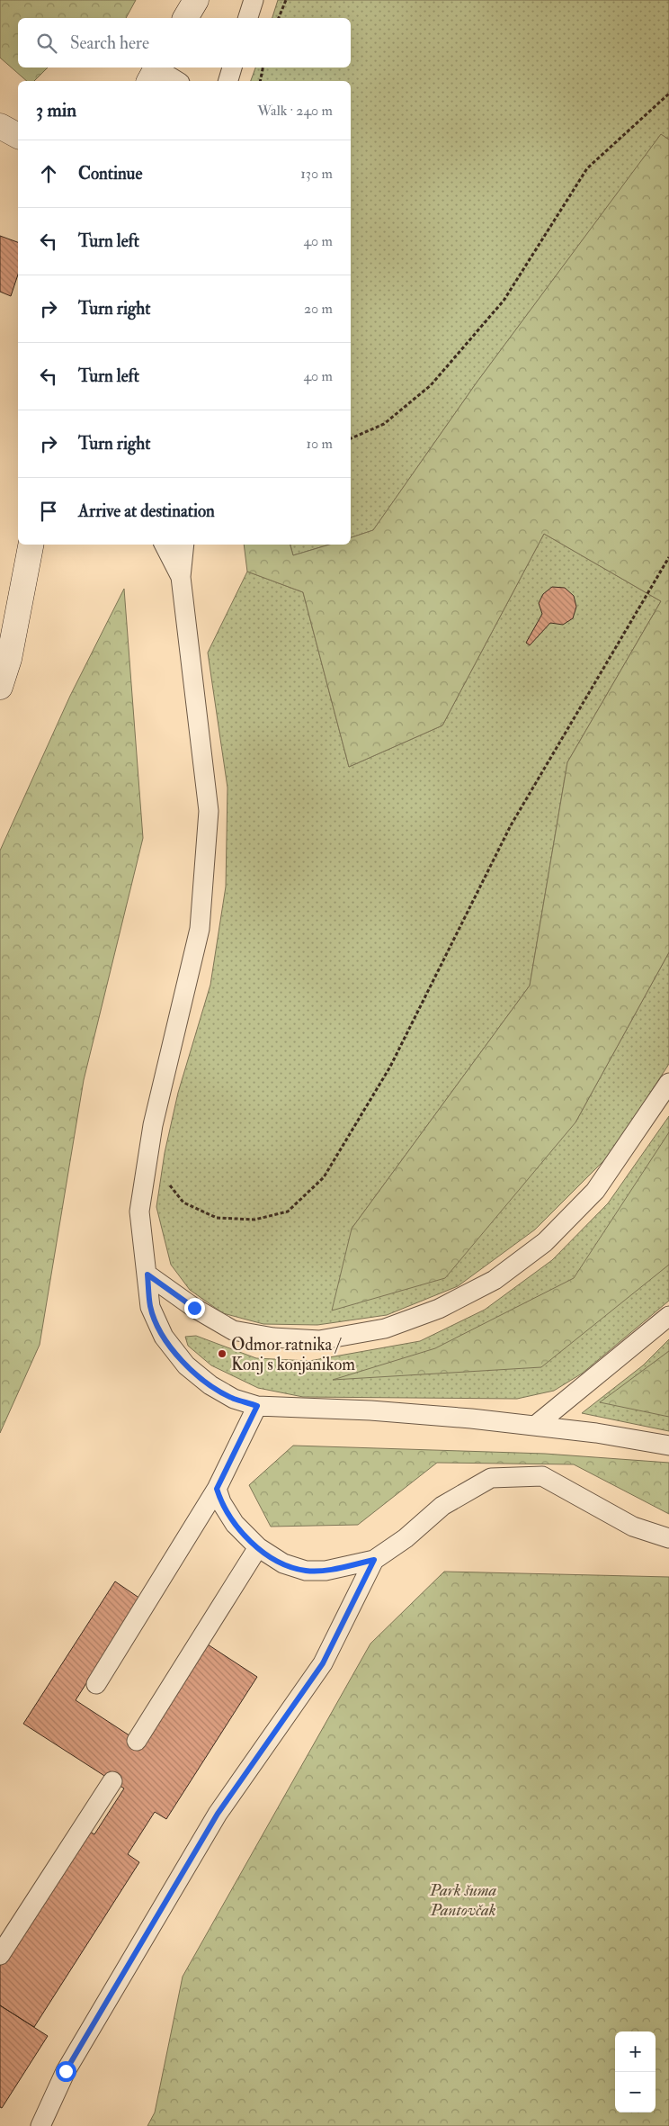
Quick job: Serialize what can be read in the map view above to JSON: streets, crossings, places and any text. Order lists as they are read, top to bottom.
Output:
{
  "parks": ["Park šuma Pantovčak"],
  "places": ["Odmor ratnika / Konj s konjanikom"],
  "page": {
    "search": "Search here",
    "heading": ["3 min", "Walk · 240 m"],
    "list": [
      ["Continue", "130 m"],
      ["Turn left", "40 m"],
      ["Turn right", "20 m"],
      ["Turn left", "40 m"],
      ["Turn right", "10 m"],
      "Arrive at destination"
    ],
    "map_buttons": ["+", "−"]
  }
}
